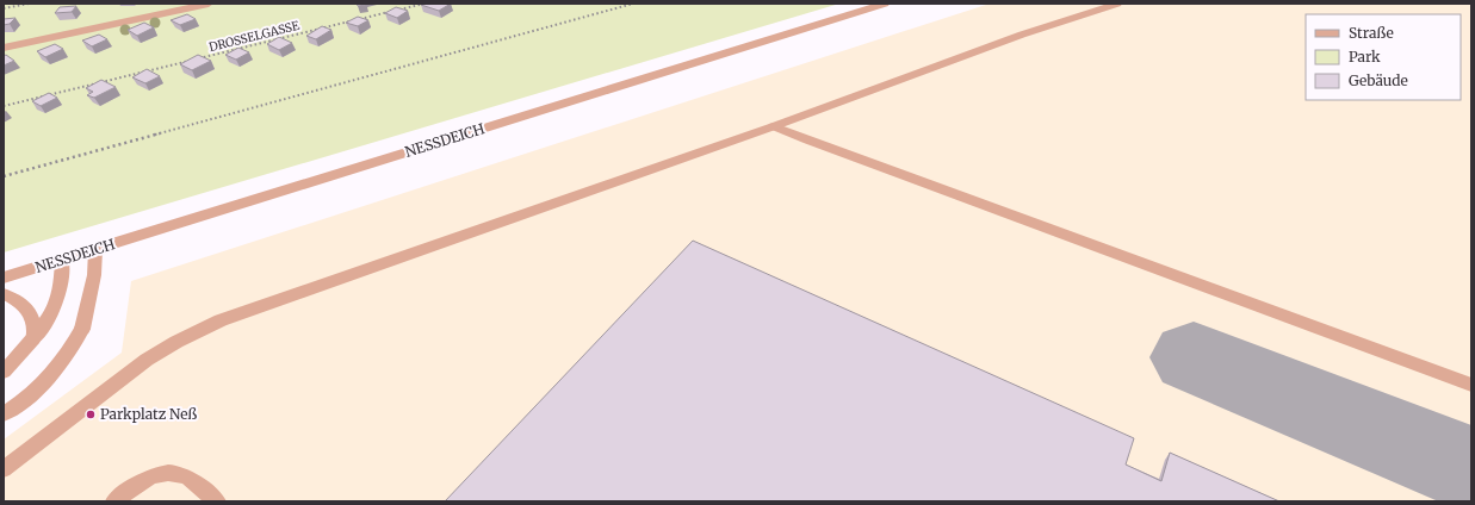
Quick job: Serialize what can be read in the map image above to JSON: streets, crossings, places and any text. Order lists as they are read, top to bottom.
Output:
{
  "streets": {
    "street": ["NESSDEICH"],
    "path": ["DROSSELGASSE"]
  },
  "places": ["Parkplatz Neß"],
  "legend": ["Straße", "Park", "Gebäude"]
}
